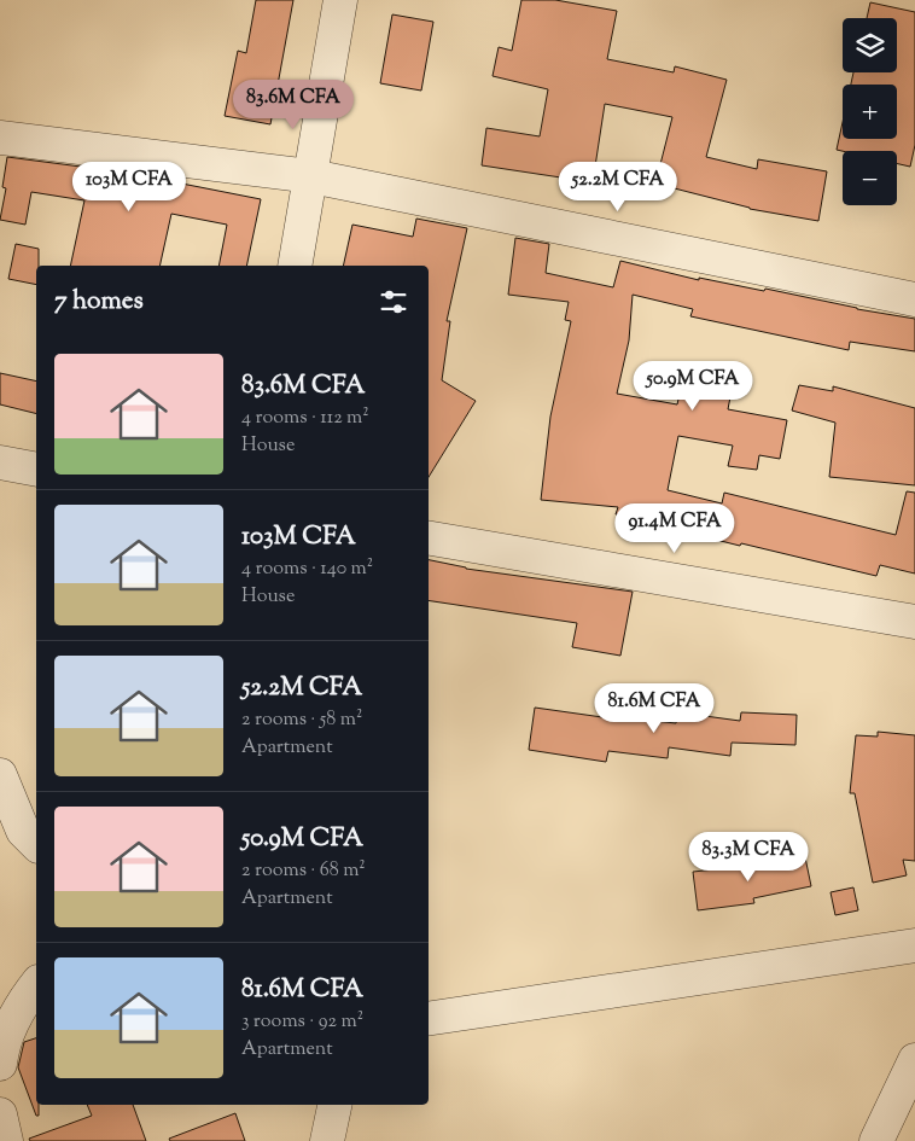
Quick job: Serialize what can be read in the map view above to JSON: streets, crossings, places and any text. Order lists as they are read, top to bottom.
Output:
{
  "page": {
    "map_buttons": ["+", "−"],
    "price": [
      "83.6M CFA",
      "103M CFA",
      "52.2M CFA",
      "50.9M CFA",
      "91.4M CFA",
      "81.6M CFA",
      "83.3M CFA"
    ],
    "heading": "7 homes",
    "list": [
      {
        "name": "83.6M CFA",
        "note": "4 rooms · 112 m² · House"
      },
      {
        "name": "103M CFA",
        "note": "4 rooms · 140 m² · House"
      },
      {
        "name": "52.2M CFA",
        "note": "2 rooms · 58 m² · Apartment"
      },
      {
        "name": "50.9M CFA",
        "note": "2 rooms · 68 m² · Apartment"
      },
      {
        "name": "81.6M CFA",
        "note": "3 rooms · 92 m² · Apartment"
      }
    ]
  }
}
